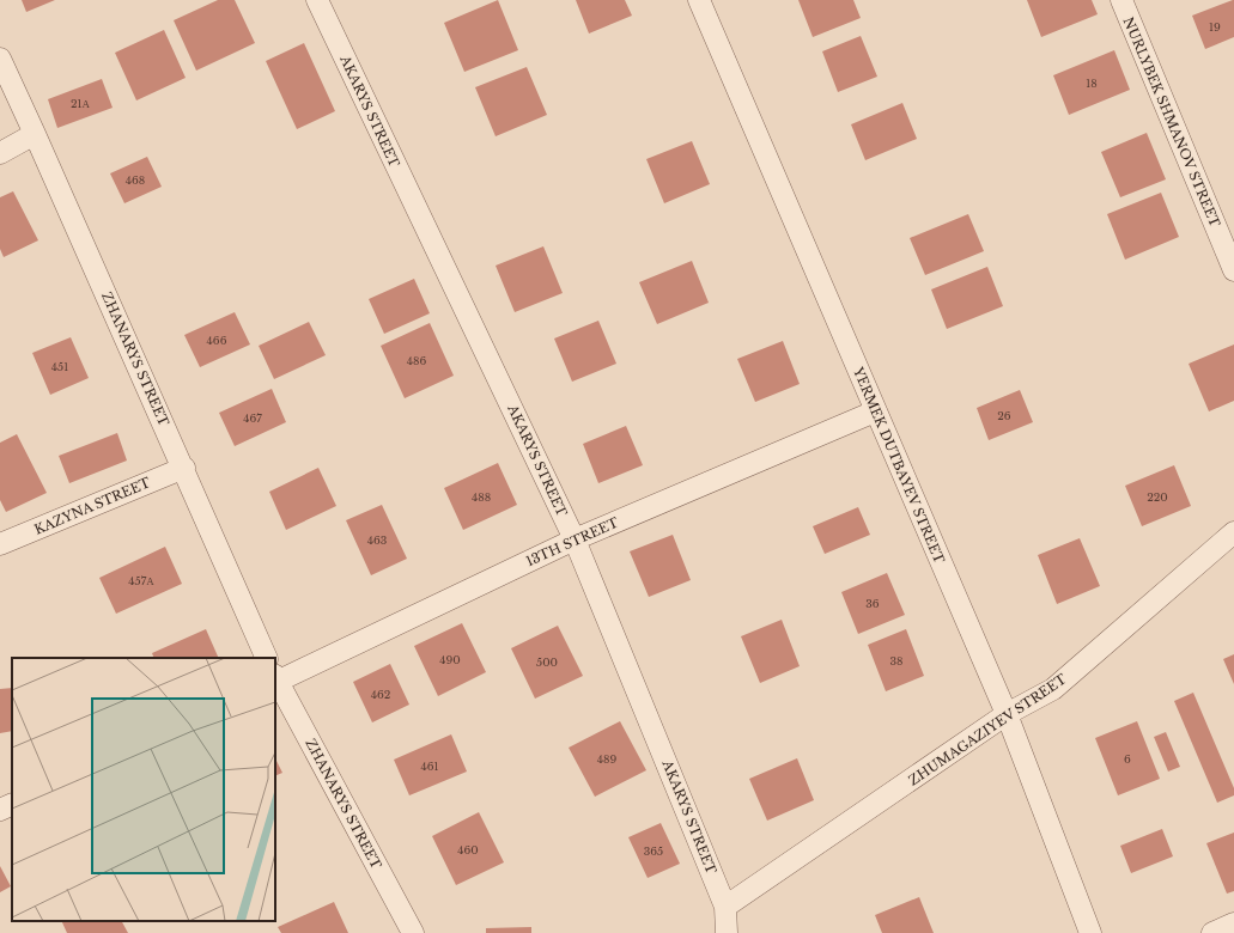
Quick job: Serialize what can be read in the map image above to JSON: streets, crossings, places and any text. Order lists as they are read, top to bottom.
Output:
{
  "streets": {
    "street": [
      "AKARYS STREET",
      "NURLYBEK SHMANOV STREET",
      "ZHANARYS STREET",
      "YERMEK DUTBAYEV STREET",
      "KAZYNA STREET",
      "13TH STREET",
      "ZHUMAGAZIYEV STREET"
    ]
  },
  "crossings": [
    ["AKARYS STREET", "13TH STREET"],
    ["AKARYS STREET", "ZHUMAGAZIYEV STREET"],
    ["ZHANARYS STREET", "KAZYNA STREET"],
    ["ZHANARYS STREET", "13TH STREET"],
    ["YERMEK DUTBAYEV STREET", "13TH STREET"],
    ["YERMEK DUTBAYEV STREET", "ZHUMAGAZIYEV STREET"]
  ],
  "house_numbers": [
    "19",
    "18",
    "21А",
    "468",
    "466",
    "486",
    "451",
    "26",
    "467",
    "488",
    "220",
    "463",
    "457А",
    "36",
    "490",
    "38",
    "500",
    "462",
    "489",
    "6",
    "461",
    "460",
    "365"
  ]
}
